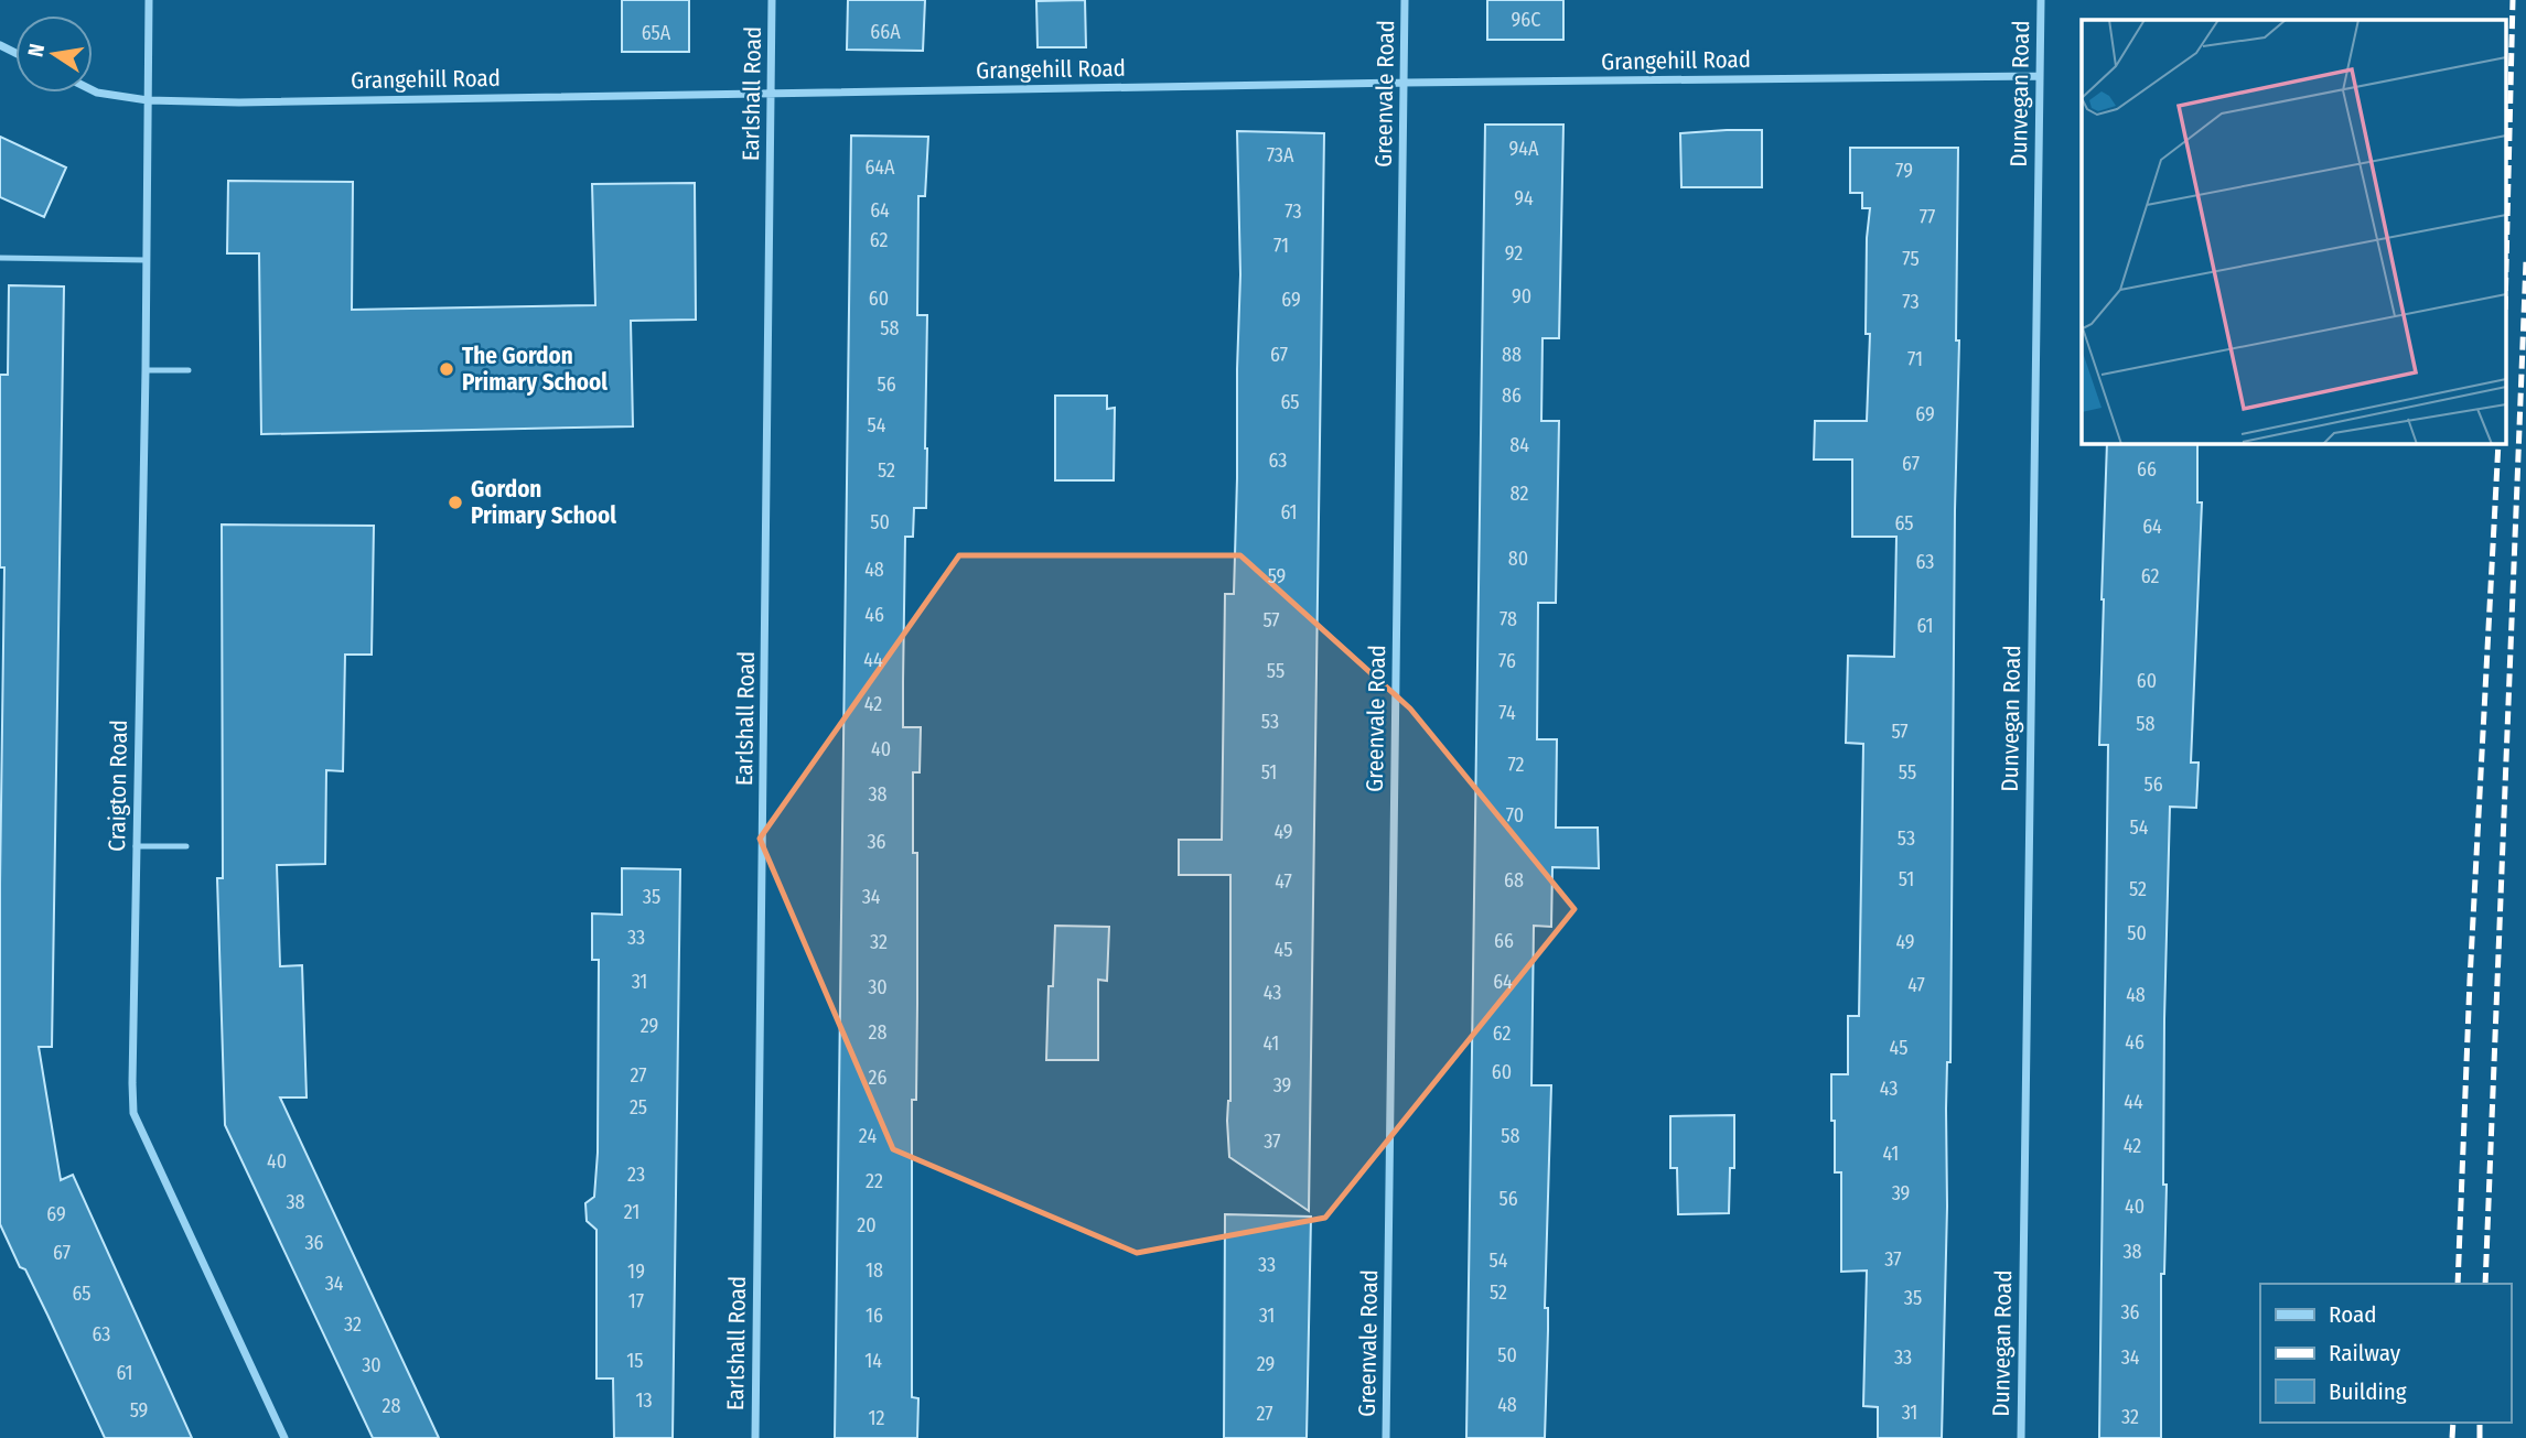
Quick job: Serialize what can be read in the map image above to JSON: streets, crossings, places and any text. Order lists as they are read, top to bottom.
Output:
{
  "streets": {
    "street": [
      "Grangehill Road",
      "Earlshall Road",
      "Greenvale Road",
      "Dunvegan Road",
      "Craigton Road"
    ]
  },
  "crossings": [
    ["Grangehill Road", "Earlshall Road"],
    ["Grangehill Road", "Greenvale Road"],
    ["Grangehill Road", "Dunvegan Road"],
    ["Grangehill Road", "Craigton Road"]
  ],
  "places": ["The Gordon Primary School", "Gordon Primary School"],
  "house_numbers": [
    "96C",
    "66A",
    "65A",
    "94A",
    "73A",
    "64A",
    "79",
    "94",
    "64",
    "73",
    "77",
    "62",
    "71",
    "92",
    "75",
    "90",
    "60",
    "69",
    "73",
    "58",
    "67",
    "88",
    "71",
    "56",
    "86",
    "65",
    "69",
    "54",
    "84",
    "63",
    "67",
    "66",
    "52",
    "82",
    "61",
    "50",
    "65",
    "64",
    "80",
    "63",
    "48",
    "59",
    "62",
    "46",
    "78",
    "57",
    "61",
    "44",
    "76",
    "55",
    "60",
    "42",
    "74",
    "53",
    "58",
    "57",
    "40",
    "72",
    "51",
    "55",
    "56",
    "38",
    "70",
    "54",
    "49",
    "53",
    "36",
    "51",
    "68",
    "47",
    "52",
    "35",
    "34",
    "50",
    "33",
    "66",
    "32",
    "49",
    "45",
    "31",
    "64",
    "47",
    "30",
    "43",
    "48",
    "29",
    "28",
    "62",
    "46",
    "41",
    "45",
    "60",
    "27",
    "26",
    "39",
    "43",
    "44",
    "25",
    "24",
    "58",
    "37",
    "42",
    "41",
    "40",
    "23",
    "22",
    "39",
    "56",
    "38",
    "40",
    "21",
    "69",
    "20",
    "36",
    "38",
    "67",
    "37",
    "54",
    "33",
    "18",
    "19",
    "34",
    "52",
    "65",
    "35",
    "17",
    "36",
    "16",
    "31",
    "32",
    "63",
    "50",
    "33",
    "34",
    "15",
    "14",
    "29",
    "30",
    "61",
    "13",
    "48",
    "28",
    "59",
    "31",
    "27",
    "32",
    "12"
  ],
  "legend": ["Road", "Railway", "Building"],
  "north": "left"
}
